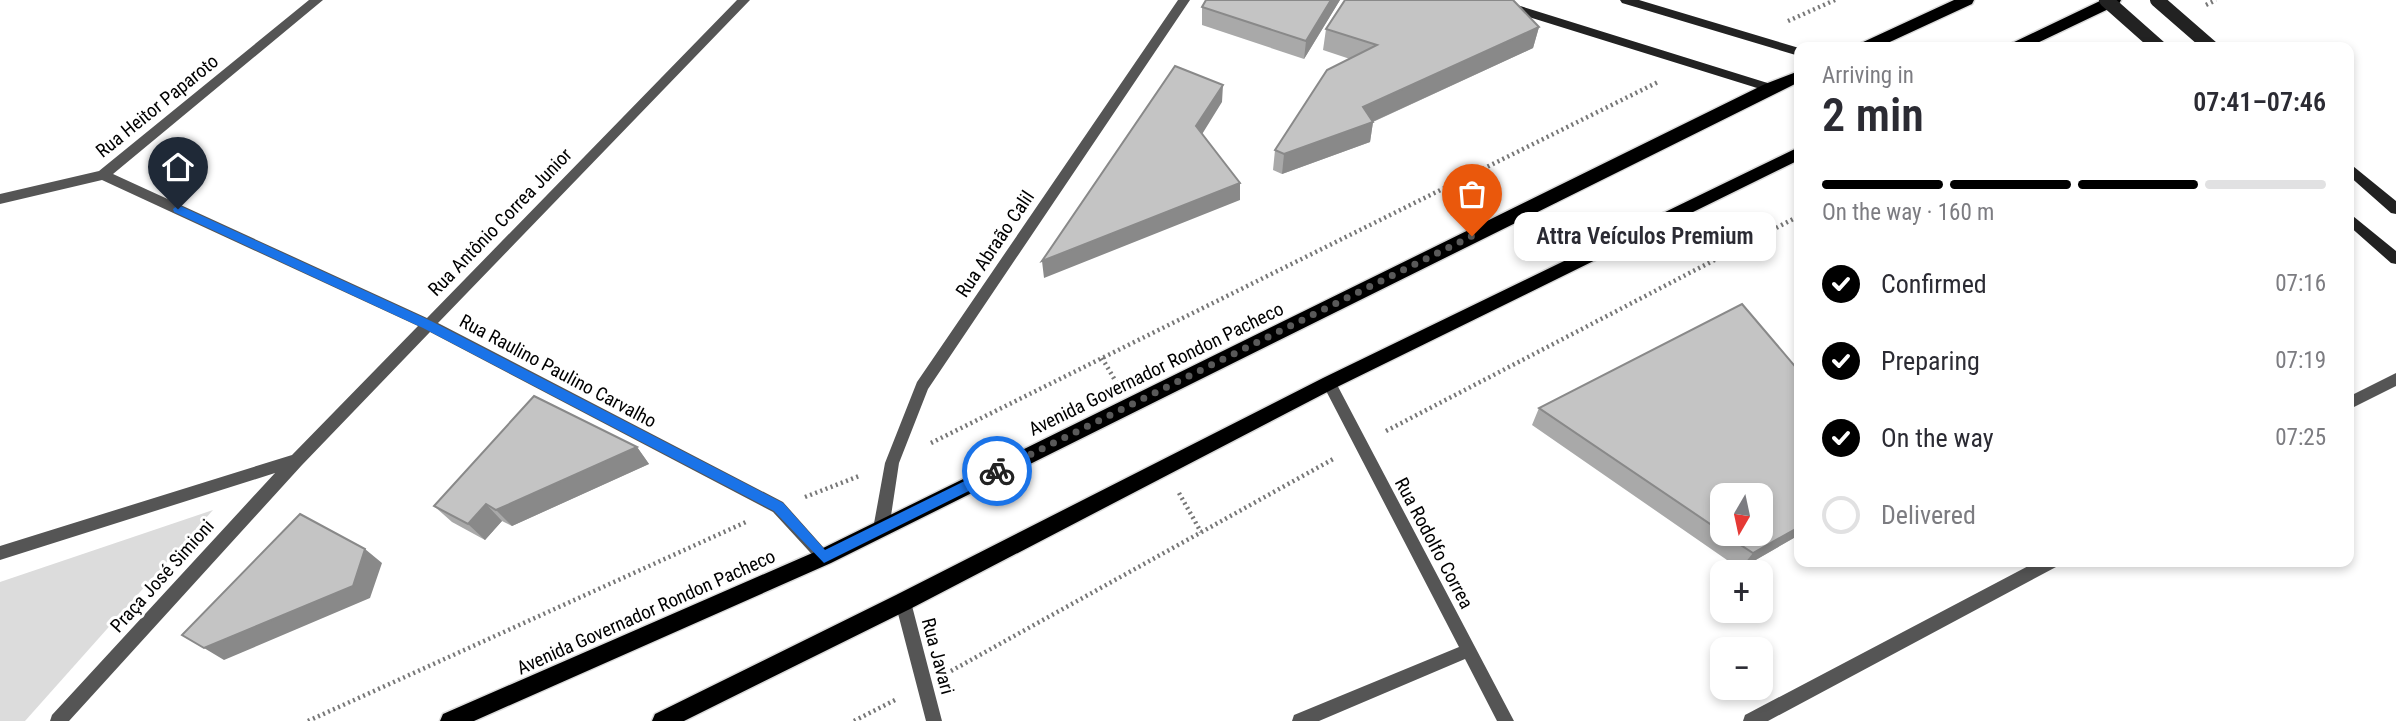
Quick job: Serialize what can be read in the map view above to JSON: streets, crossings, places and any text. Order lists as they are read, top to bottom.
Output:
{
  "streets": {
    "main road": ["Avenida Governador Rondon Pacheco"],
    "street": [
      "Rua Heitor Paparoto",
      "Rua Antônio Correa Junior",
      "Rua Abraão Calil",
      "Rua Raulino Paulino Carvalho",
      "Rua Rodolfo Correa",
      "Praça José Simioni",
      "Rua Javari"
    ]
  },
  "crossings": [
    ["Rua Heitor Paparoto", "Rua Raulino Paulino Carvalho"],
    ["Rua Antônio Correa Junior", "Rua Raulino Paulino Carvalho"],
    ["Rua Antônio Correa Junior", "Praça José Simioni"],
    ["Rua Abraão Calil", "Avenida Governador Rondon Pacheco"],
    ["Avenida Governador Rondon Pacheco", "Rua Raulino Paulino Carvalho"]
  ],
  "places": ["Attra Veículos Premium"],
  "north": "bottom",
  "page": {
    "heading": ["2 min", "Arriving in", "07:41–07:46"],
    "bar": "On the way · 160 m",
    "bubble": "Attra Veículos Premium",
    "list": [
      ["Confirmed", "07:16"],
      ["Preparing", "07:19"],
      ["On the way", "07:25"],
      "Delivered"
    ],
    "map_buttons": ["+", "−"]
  }
}
